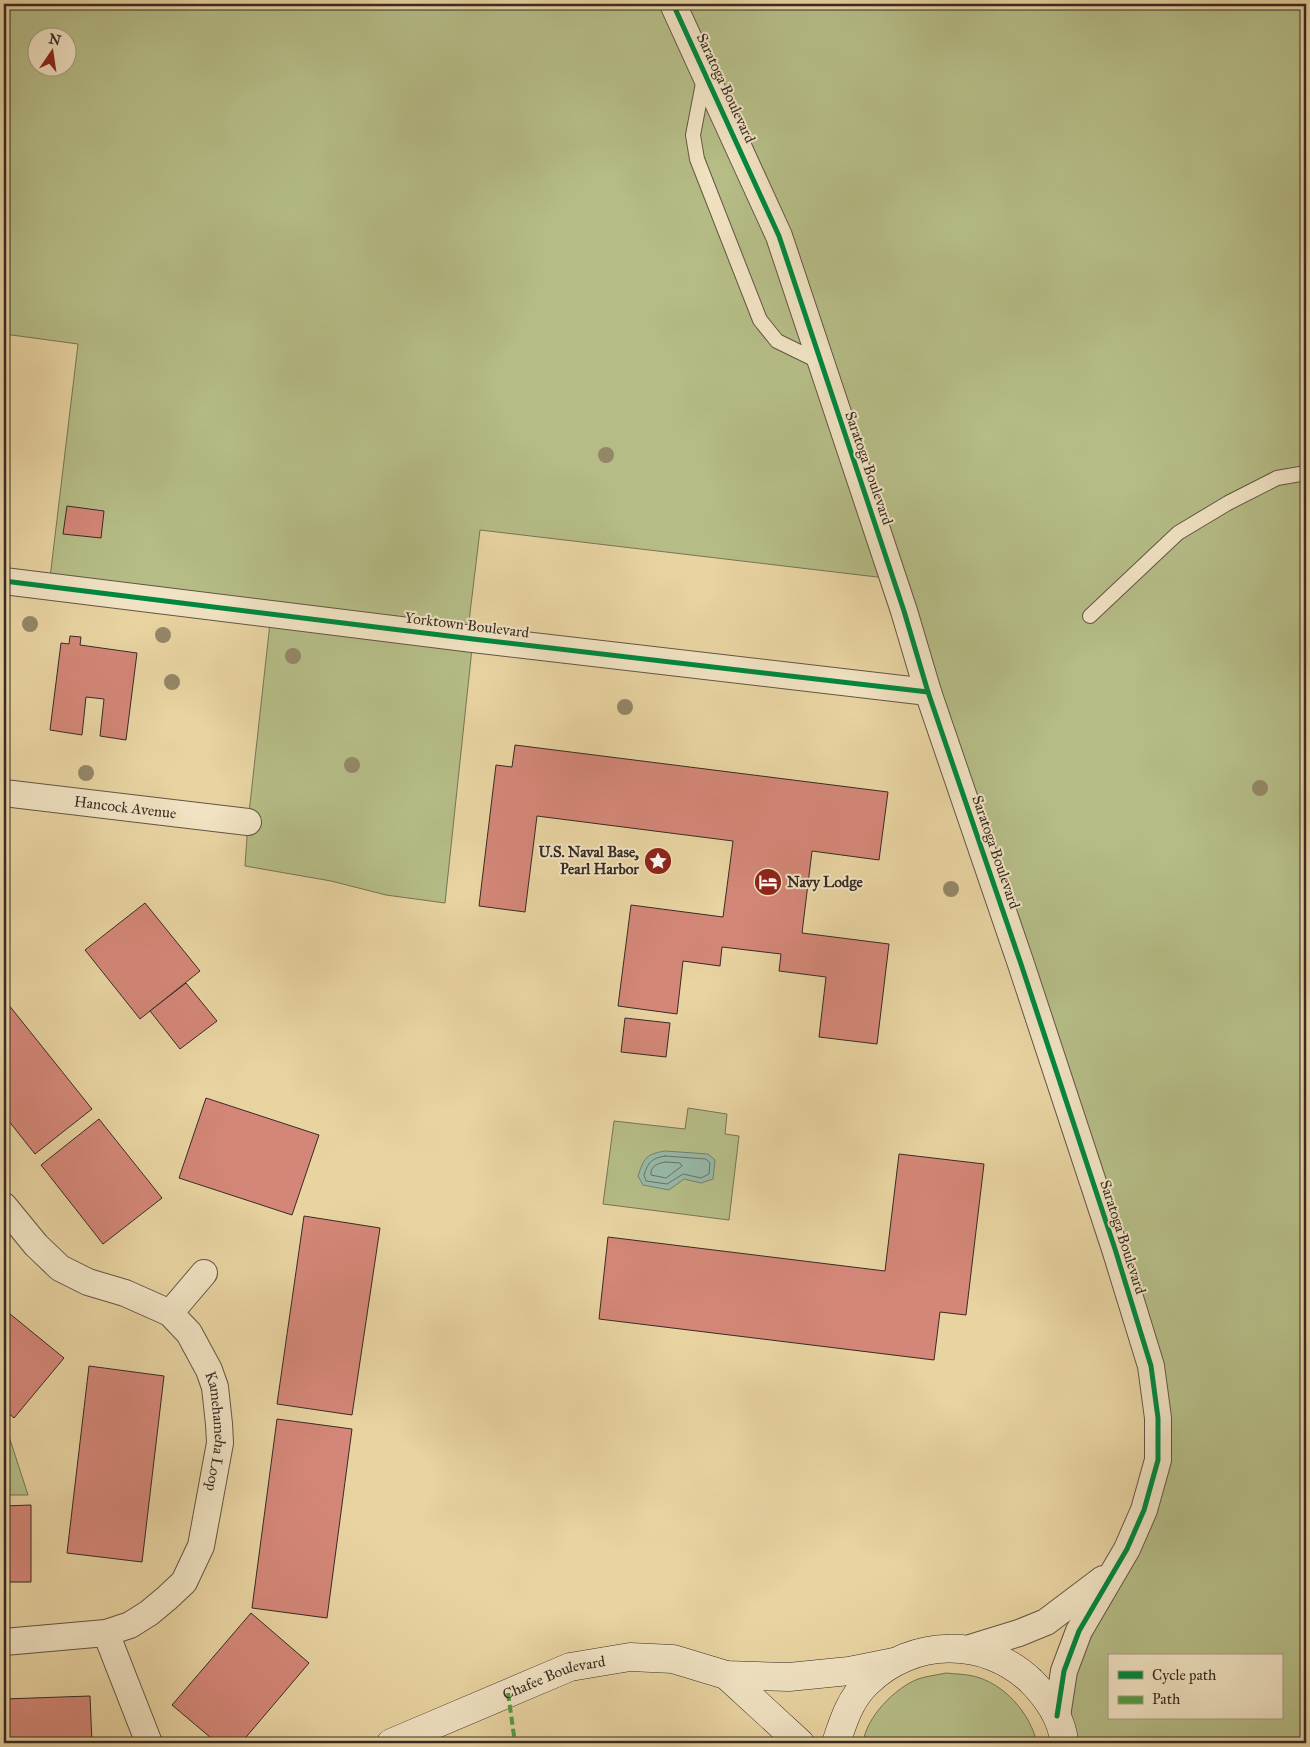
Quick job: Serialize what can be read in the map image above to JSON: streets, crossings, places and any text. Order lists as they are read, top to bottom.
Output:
{
  "streets": {
    "street": [
      "Saratoga Boulevard",
      "Yorktown Boulevard",
      "Hancock Avenue",
      "Kamehameha Loop",
      "Chafee Boulevard"
    ]
  },
  "crossings": [
    ["Saratoga Boulevard", "Yorktown Boulevard"]
  ],
  "places": {
    "place": ["U.S. Naval Base, Pearl Harbor"],
    "hotel": ["Navy Lodge"]
  },
  "legend": ["Cycle path", "Path"],
  "north": "top"
}
